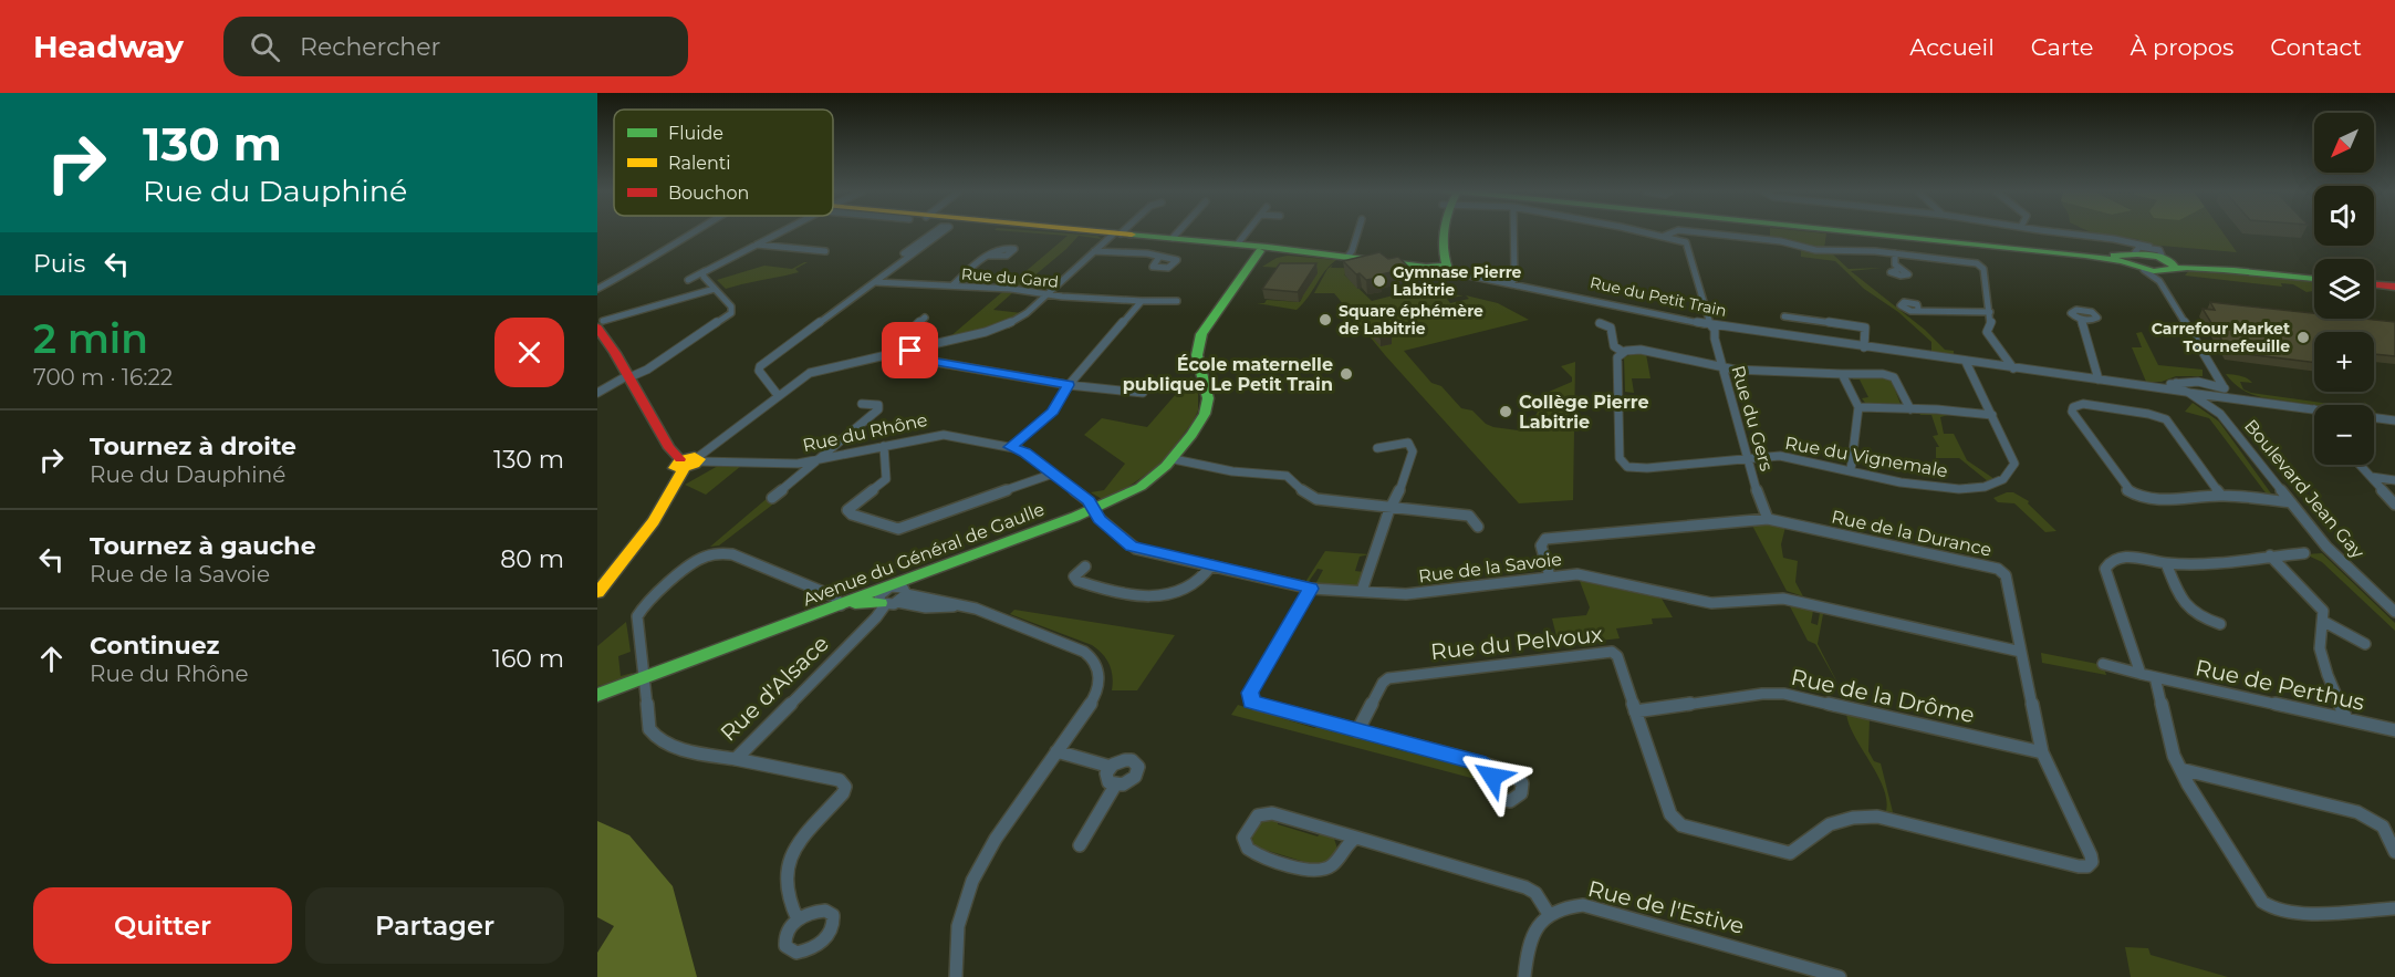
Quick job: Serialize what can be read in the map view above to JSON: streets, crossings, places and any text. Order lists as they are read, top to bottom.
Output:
{
  "streets": {
    "street": [
      "Rue du Gard",
      "Rue du Petit Train",
      "Rue du Gers",
      "Rue du Rhône",
      "Rue du Vignemale",
      "Boulevard Jean Gay",
      "Rue de la Durance",
      "Avenue du Général de Gaulle",
      "Rue de la Savoie",
      "Rue du Pelvoux",
      "Rue de Perthus",
      "Rue d'Alsace",
      "Rue de la Drôme",
      "Rue de l'Estive"
    ]
  },
  "crossings": [
    ["Rue du Petit Train", "Rue du Gers"],
    ["Rue du Petit Train", "Rue du Vignemale"],
    ["Rue du Petit Train", "Boulevard Jean Gay"],
    ["Rue du Petit Train", "Avenue du Général de Gaulle"],
    ["Rue du Gers", "Rue du Vignemale"],
    ["Rue du Gers", "Rue de la Durance"],
    ["Rue du Rhône", "Avenue du Général de Gaulle"],
    ["Rue du Rhône", "Rue de la Savoie"],
    ["Rue de la Durance", "Rue de la Savoie"],
    ["Rue de la Durance", "Rue du Pelvoux"],
    ["Rue de la Durance", "Rue de la Drôme"],
    ["Avenue du Général de Gaulle", "Rue de la Savoie"],
    ["Avenue du Général de Gaulle", "Rue d'Alsace"],
    ["Rue du Pelvoux", "Rue de la Drôme"]
  ],
  "places": [
    "Gymnase Pierre Labitrie",
    "Square éphémère de Labitrie",
    "Carrefour Market Tournefeuille",
    "École maternelle publique Le Petit Train",
    "Collège Pierre Labitrie"
  ],
  "legend": ["Fluide", "Ralenti", "Bouchon"],
  "north": "bottom left",
  "page": {
    "header": "Headway",
    "search": "Rechercher",
    "nav": [
      "Accueil",
      "Carte",
      "À propos",
      "Contact"
    ],
    "turn": ["130 m", "Rue du Dauphiné"],
    "map_buttons": ["+", "−"],
    "then": "Puis",
    "heading": ["2 min", "700 m · 16:22"],
    "list": [
      {
        "name": "Tournez à droite",
        "note": "Rue du Dauphiné",
        "value": "130 m"
      },
      {
        "name": "Tournez à gauche",
        "note": "Rue de la Savoie",
        "value": "80 m"
      },
      {
        "name": "Continuez",
        "note": "Rue du Rhône",
        "value": "160 m"
      }
    ],
    "buttons": ["Quitter", "Partager"]
  }
}
